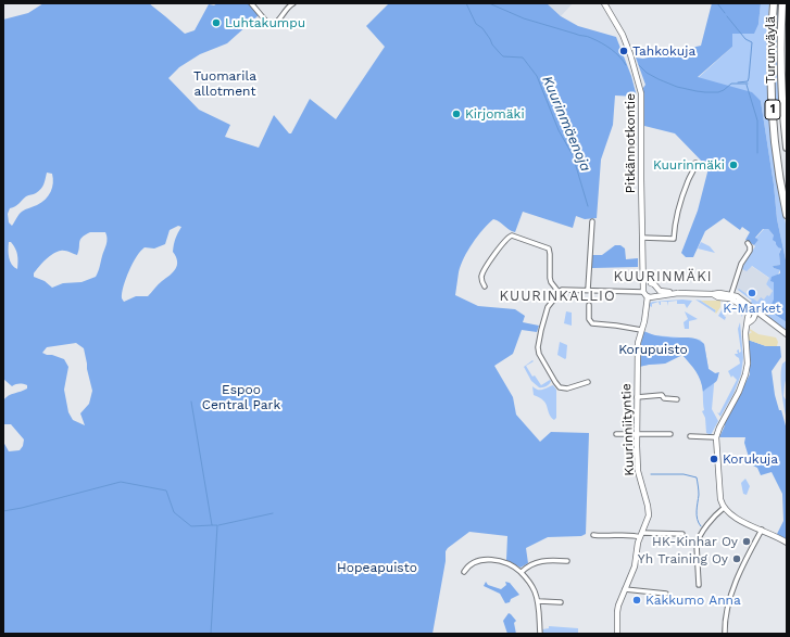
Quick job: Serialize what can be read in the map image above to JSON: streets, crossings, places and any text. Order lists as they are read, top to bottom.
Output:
{
  "streets": {
    "highway": ["Turunväylä", "1"],
    "street": ["Pitkännotkontie", "Kuurinniityntie"]
  },
  "crossings": [
    ["Pitkännotkontie", "Kuurinniityntie"]
  ],
  "districts": ["KUURINMÄKI", "KUURINKALLIO"],
  "water": ["Kuurinmäenoja"],
  "parks": [
    "Tuomarila allotment",
    "Korupuisto",
    "Espoo Central Park",
    "Hopeapuisto"
  ],
  "places": [
    "Luhtakumpu",
    "Tahkokuja",
    "Kirjomäki",
    "Kuurinmäki",
    "K-Market",
    "Korukuja",
    "HK-Kinhar Oy",
    "Yh Training Oy",
    "Kakkumo Anna"
  ]
}
